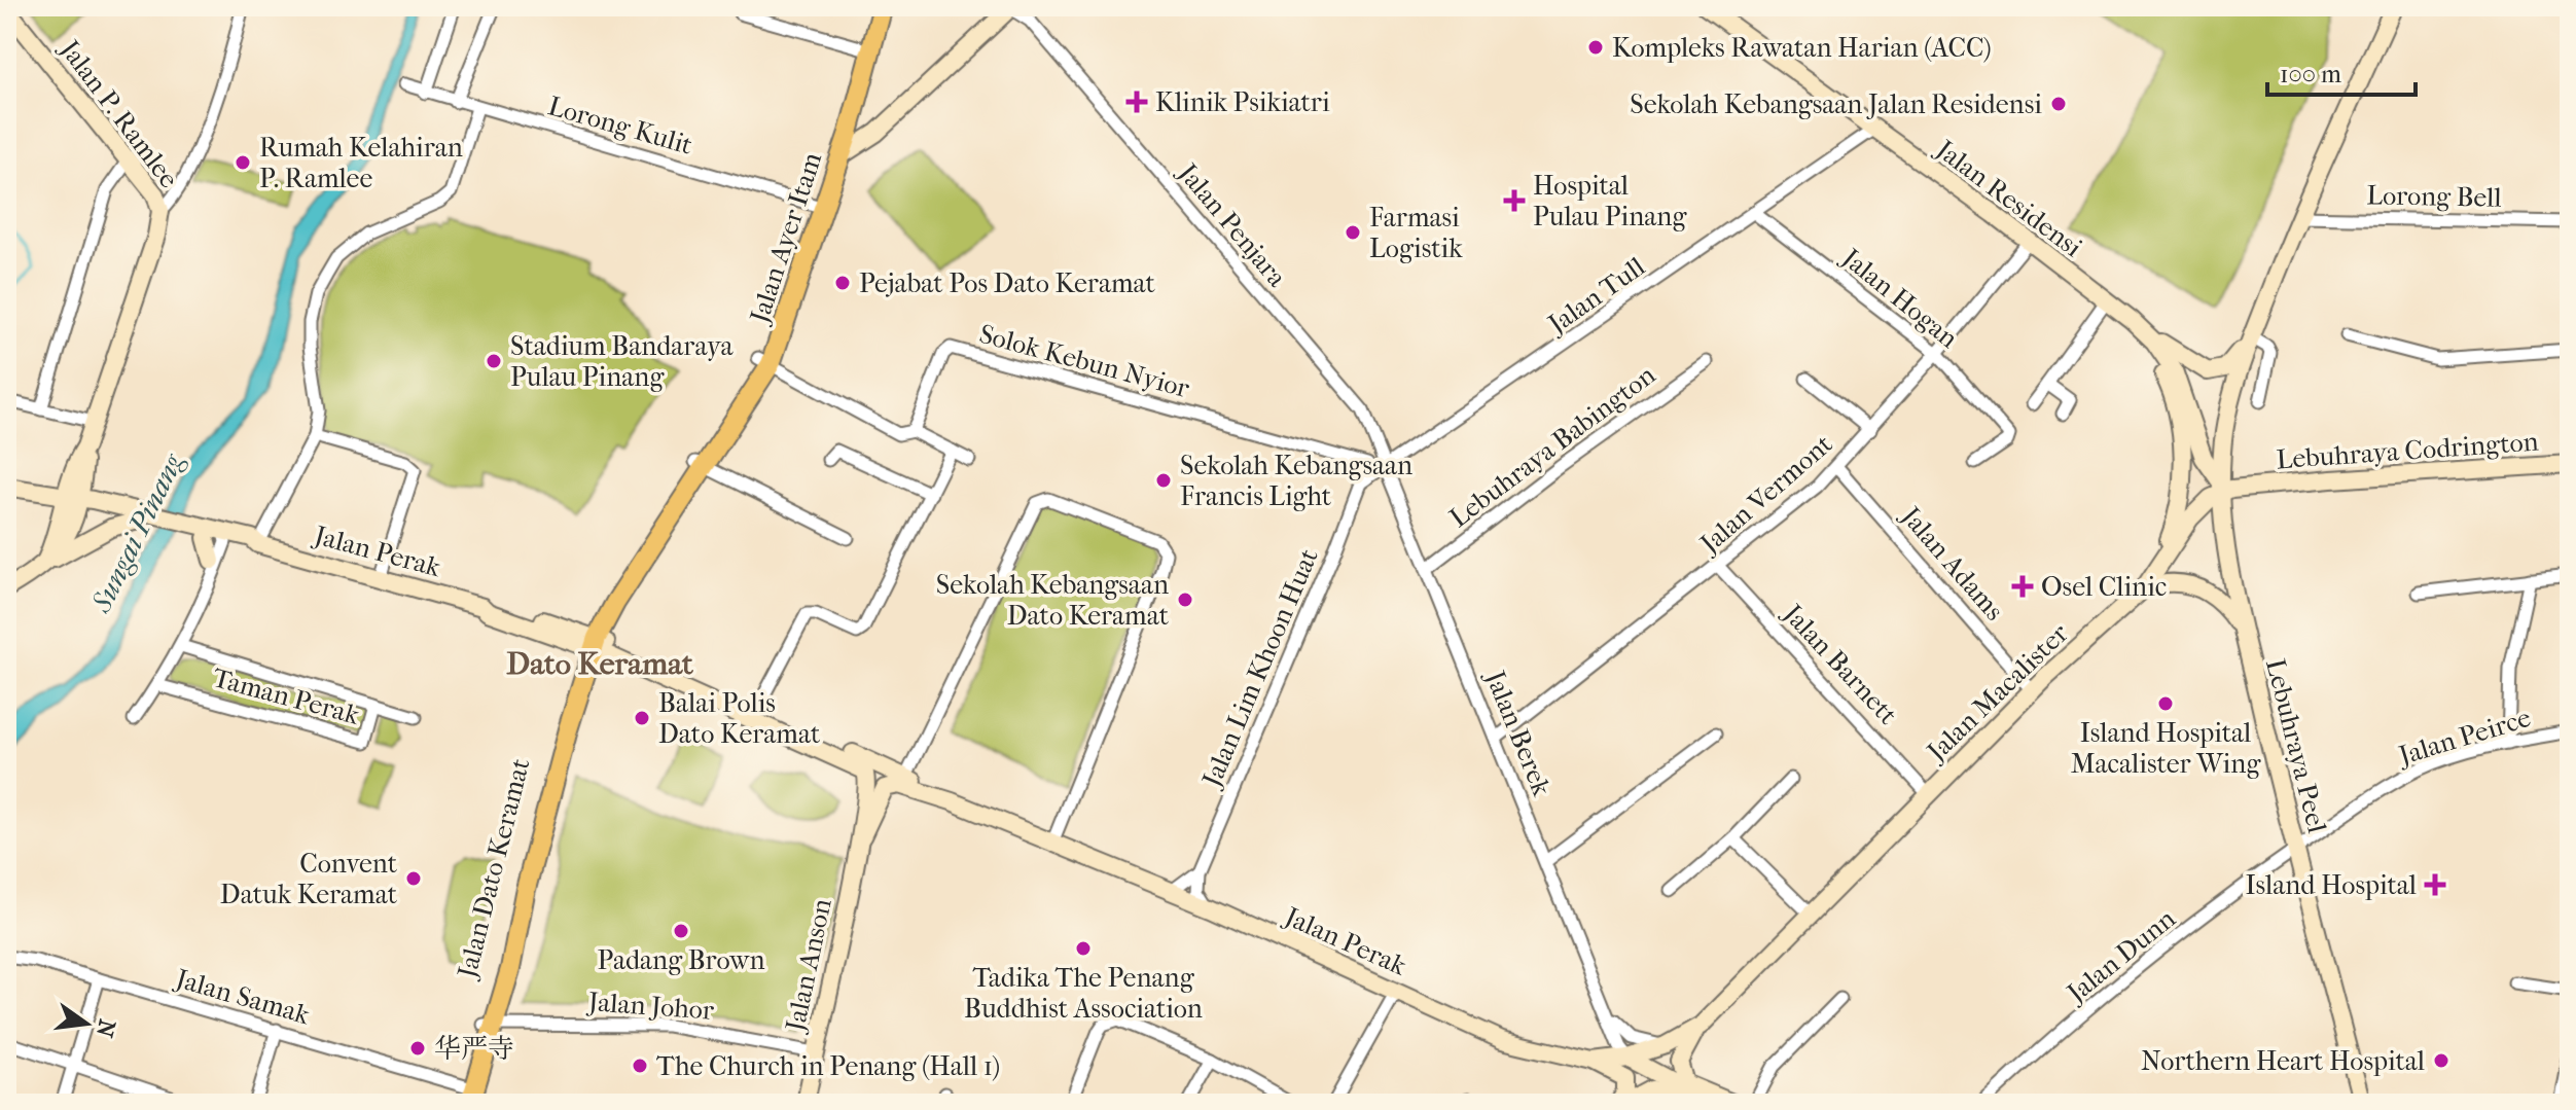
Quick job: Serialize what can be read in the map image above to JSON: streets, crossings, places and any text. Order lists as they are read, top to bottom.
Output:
{
  "streets": {
    "main road": [
      "Jalan P. Ramlee",
      "Jalan Residensi",
      "Jalan Ayer Itam",
      "Lebuhraya Codrington",
      "Jalan Perak",
      "Jalan Macalister",
      "Lebuhraya Peel",
      "Jalan Dato Keramat",
      "Jalan Anson"
    ],
    "street": [
      "Lorong Kulit",
      "Lorong Bell",
      "Jalan Penjara",
      "Jalan Tull",
      "Jalan Hogan",
      "Solok Kebun Nyior",
      "Lebuhraya Babington",
      "Jalan Vermont",
      "Jalan Adams",
      "Jalan Barnett",
      "Jalan Lim Khoon Huat",
      "Taman Perak",
      "Jalan Berek",
      "Jalan Peirce",
      "Jalan Dunn",
      "Jalan Samak",
      "Jalan Johor"
    ]
  },
  "crossings": [
    ["Jalan P. Ramlee", "Jalan Perak"],
    ["Lorong Kulit", "Jalan Ayer Itam"],
    ["Jalan Residensi", "Jalan Tull"],
    ["Jalan Residensi", "Lebuhraya Codrington"],
    ["Jalan Residensi", "Jalan Vermont"],
    ["Jalan Residensi", "Jalan Macalister"],
    ["Jalan Residensi", "Lebuhraya Peel"],
    ["Jalan Penjara", "Jalan Tull"],
    ["Jalan Penjara", "Jalan Lim Khoon Huat"],
    ["Jalan Penjara", "Jalan Berek"],
    ["Jalan Ayer Itam", "Jalan Perak"],
    ["Jalan Ayer Itam", "Jalan Dato Keramat"],
    ["Jalan Tull", "Jalan Hogan"],
    ["Jalan Tull", "Jalan Berek"],
    ["Jalan Hogan", "Jalan Vermont"],
    ["Solok Kebun Nyior", "Jalan Lim Khoon Huat"],
    ["Lebuhraya Babington", "Jalan Berek"],
    ["Lebuhraya Codrington", "Jalan Macalister"],
    ["Lebuhraya Codrington", "Lebuhraya Peel"],
    ["Jalan Vermont", "Jalan Adams"],
    ["Jalan Vermont", "Jalan Barnett"],
    ["Jalan Vermont", "Jalan Berek"],
    ["Jalan Perak", "Jalan Macalister"],
    ["Jalan Perak", "Jalan Berek"],
    ["Jalan Perak", "Jalan Dato Keramat"],
    ["Jalan Perak", "Jalan Anson"],
    ["Jalan Adams", "Jalan Macalister"],
    ["Jalan Barnett", "Jalan Macalister"],
    ["Jalan Macalister", "Jalan Berek"],
    ["Jalan Macalister", "Lebuhraya Peel"],
    ["Jalan Peirce", "Lebuhraya Peel"],
    ["Jalan Peirce", "Jalan Dunn"],
    ["Lebuhraya Peel", "Jalan Dunn"],
    ["Jalan Dato Keramat", "Jalan Samak"],
    ["Jalan Dato Keramat", "Jalan Johor"],
    ["Jalan Anson", "Jalan Johor"]
  ],
  "districts": ["Dato Keramat"],
  "water": ["Sungai Pinang"],
  "places": {
    "other": [
      "Kompleks Rawatan Harian (ACC)",
      "Sekolah Kebangsaan Jalan Residensi",
      "Rumah Kelahiran P. Ramlee",
      "Farmasi Logistik",
      "Pejabat Pos Dato Keramat",
      "Stadium Bandaraya Pulau Pinang",
      "Sekolah Kebangsaan Francis Light",
      "Sekolah Kebangsaan Dato Keramat",
      "Island Hospital Macalister Wing",
      "Balai Polis Dato Keramat",
      "Convent Datuk Keramat",
      "Padang Brown",
      "Tadika The Penang Buddhist Association",
      "华严寺",
      "Northern Heart Hospital",
      "The Church in Penang (Hall 1)"
    ],
    "health": [
      "Klinik Psikiatri",
      "Hospital Pulau Pinang",
      "Osel Clinic",
      "Island Hospital"
    ]
  },
  "scale_bar": "100 m",
  "north": "right"
}
